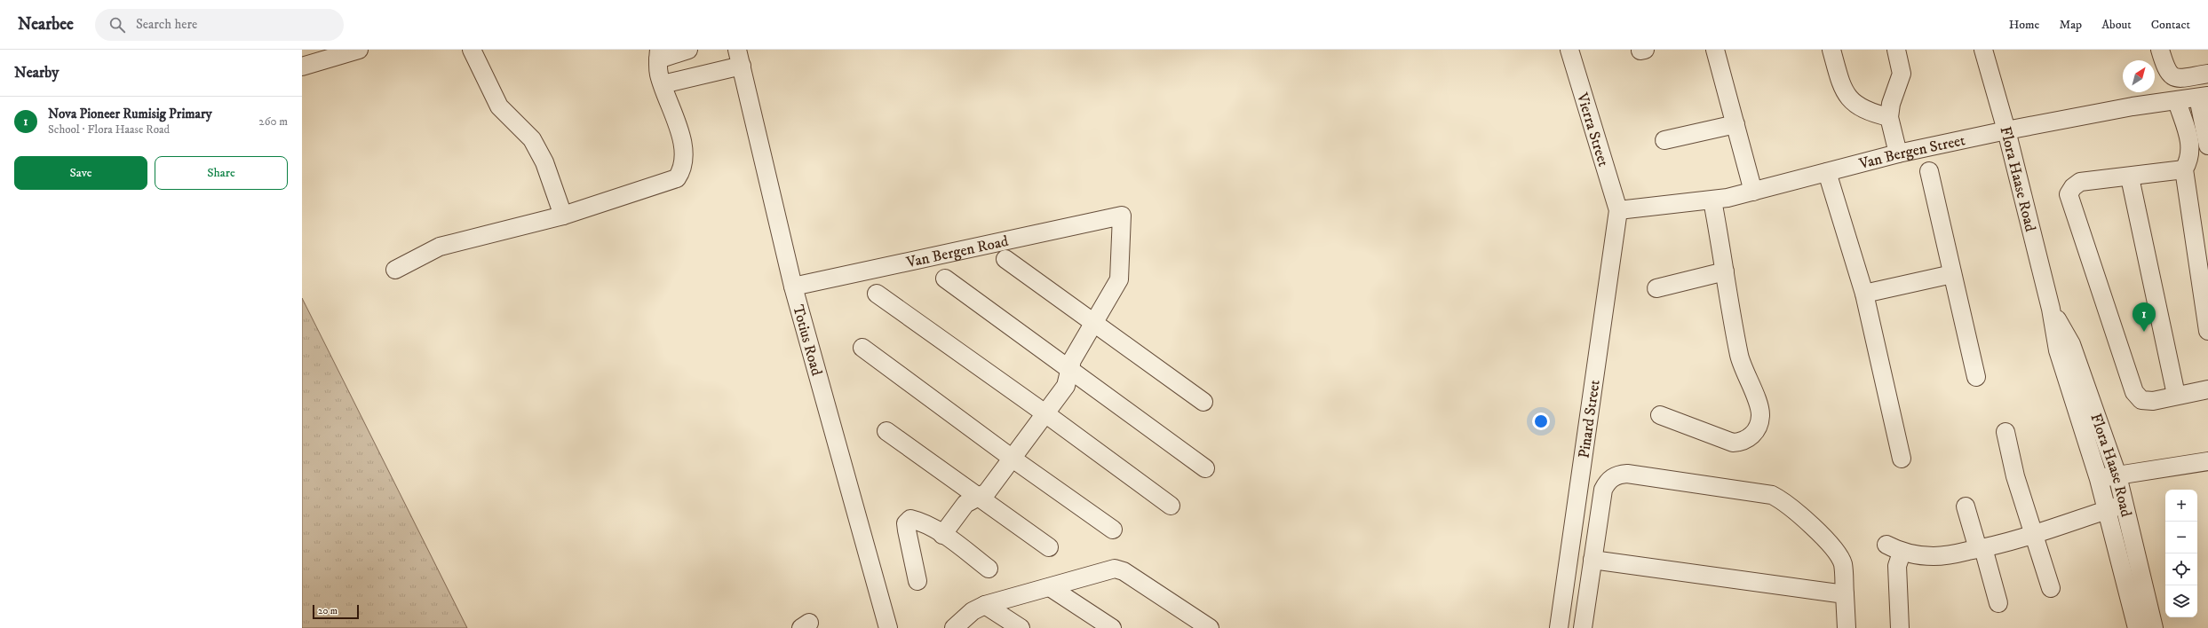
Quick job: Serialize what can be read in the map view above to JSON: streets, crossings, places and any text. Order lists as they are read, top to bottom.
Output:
{
  "streets": {
    "street": [
      "Vierra Street",
      "Van Bergen Street",
      "Flora Haase Road",
      "Van Bergen Road",
      "Totius Road",
      "Pinard Street"
    ]
  },
  "crossings": [
    ["Vierra Street", "Van Bergen Street"],
    ["Vierra Street", "Pinard Street"],
    ["Van Bergen Street", "Flora Haase Road"],
    ["Van Bergen Street", "Pinard Street"],
    ["Van Bergen Road", "Totius Road"]
  ],
  "scale_bar": "20 m",
  "north": "top right",
  "page": {
    "header": "Nearbee",
    "search": "Search here",
    "nav": [
      "Home",
      "Map",
      "About",
      "Contact"
    ],
    "heading": "Nearby",
    "list": [
      {
        "mark": "1",
        "name": "Nova Pioneer Rumisig Primary",
        "note": "School · Flora Haase Road",
        "value": "260 m"
      }
    ],
    "buttons": ["Save", "Share"],
    "pins": "1",
    "map_buttons": ["+", "−"],
    "scale": "20 m"
  }
}
